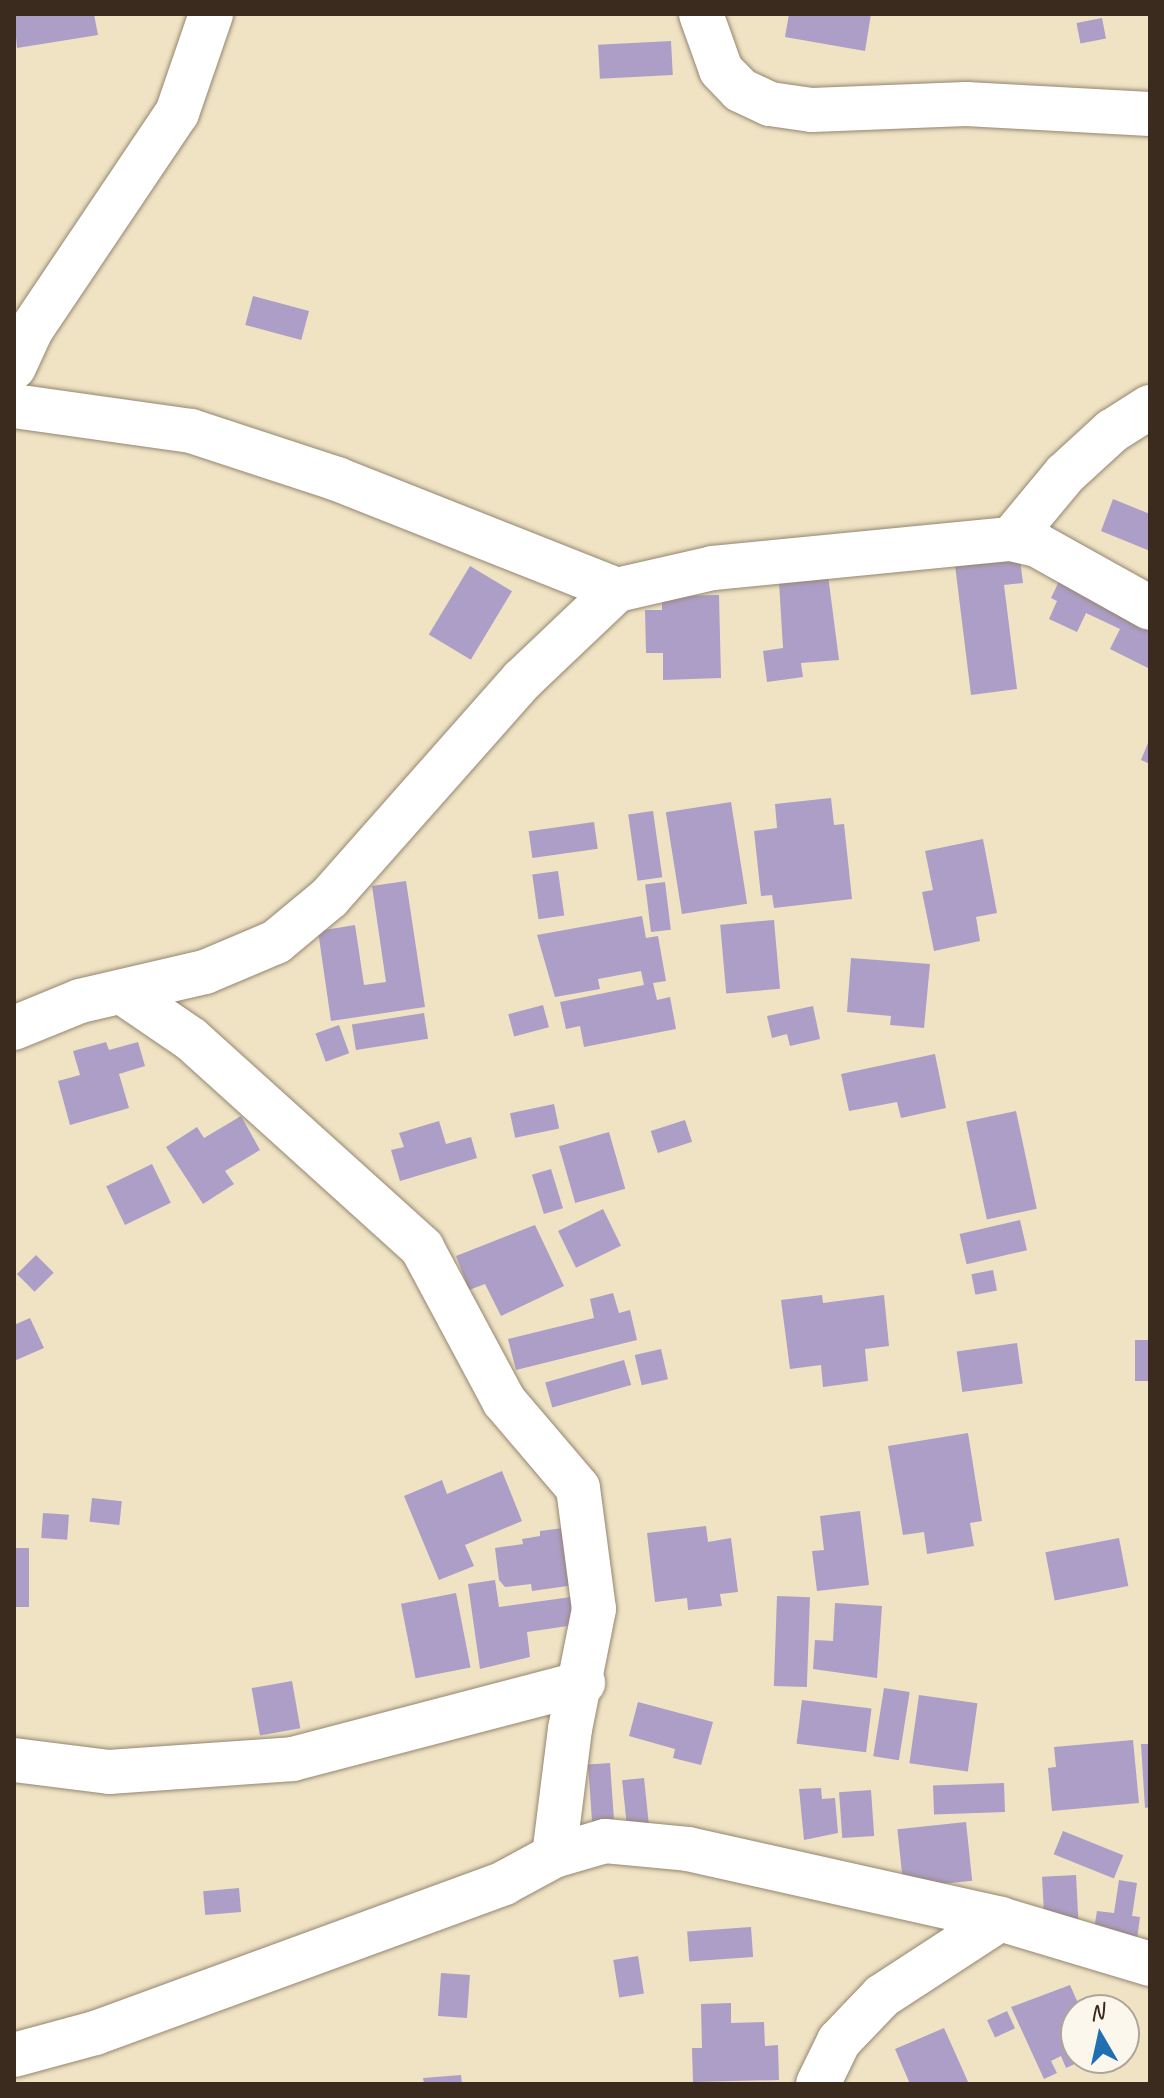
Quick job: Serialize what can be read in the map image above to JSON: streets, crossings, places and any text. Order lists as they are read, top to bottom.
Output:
{
  "north": "top"
}
